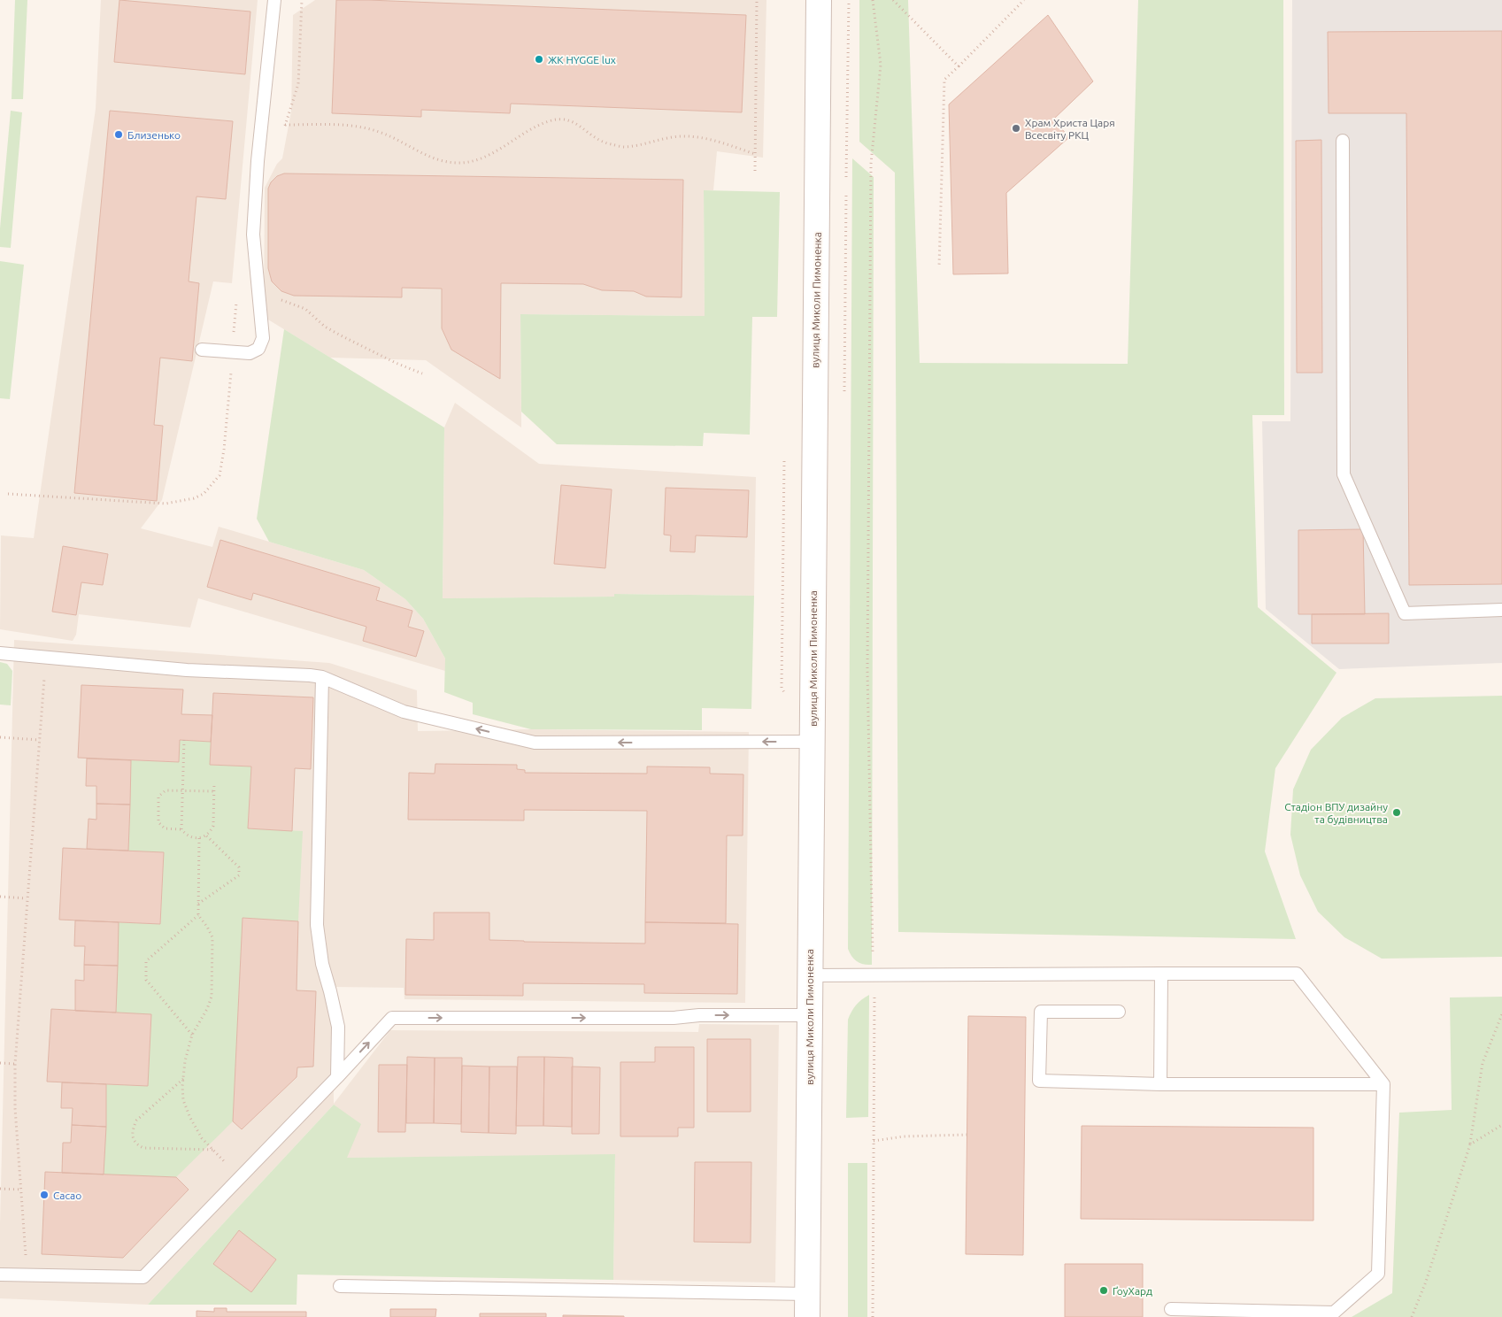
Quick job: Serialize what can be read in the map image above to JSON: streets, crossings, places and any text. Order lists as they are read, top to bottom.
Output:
{
  "streets": {
    "street": ["вулиця Миколи Пимоненка"]
  },
  "places": [
    "ЖК HYGGE lux",
    "Храм Христа Царя Всесвіту РКЦ",
    "Близенько",
    "Стадіон ВПУ дизайну та будівництва",
    "Cacao",
    "ҐоуХард"
  ]
}
